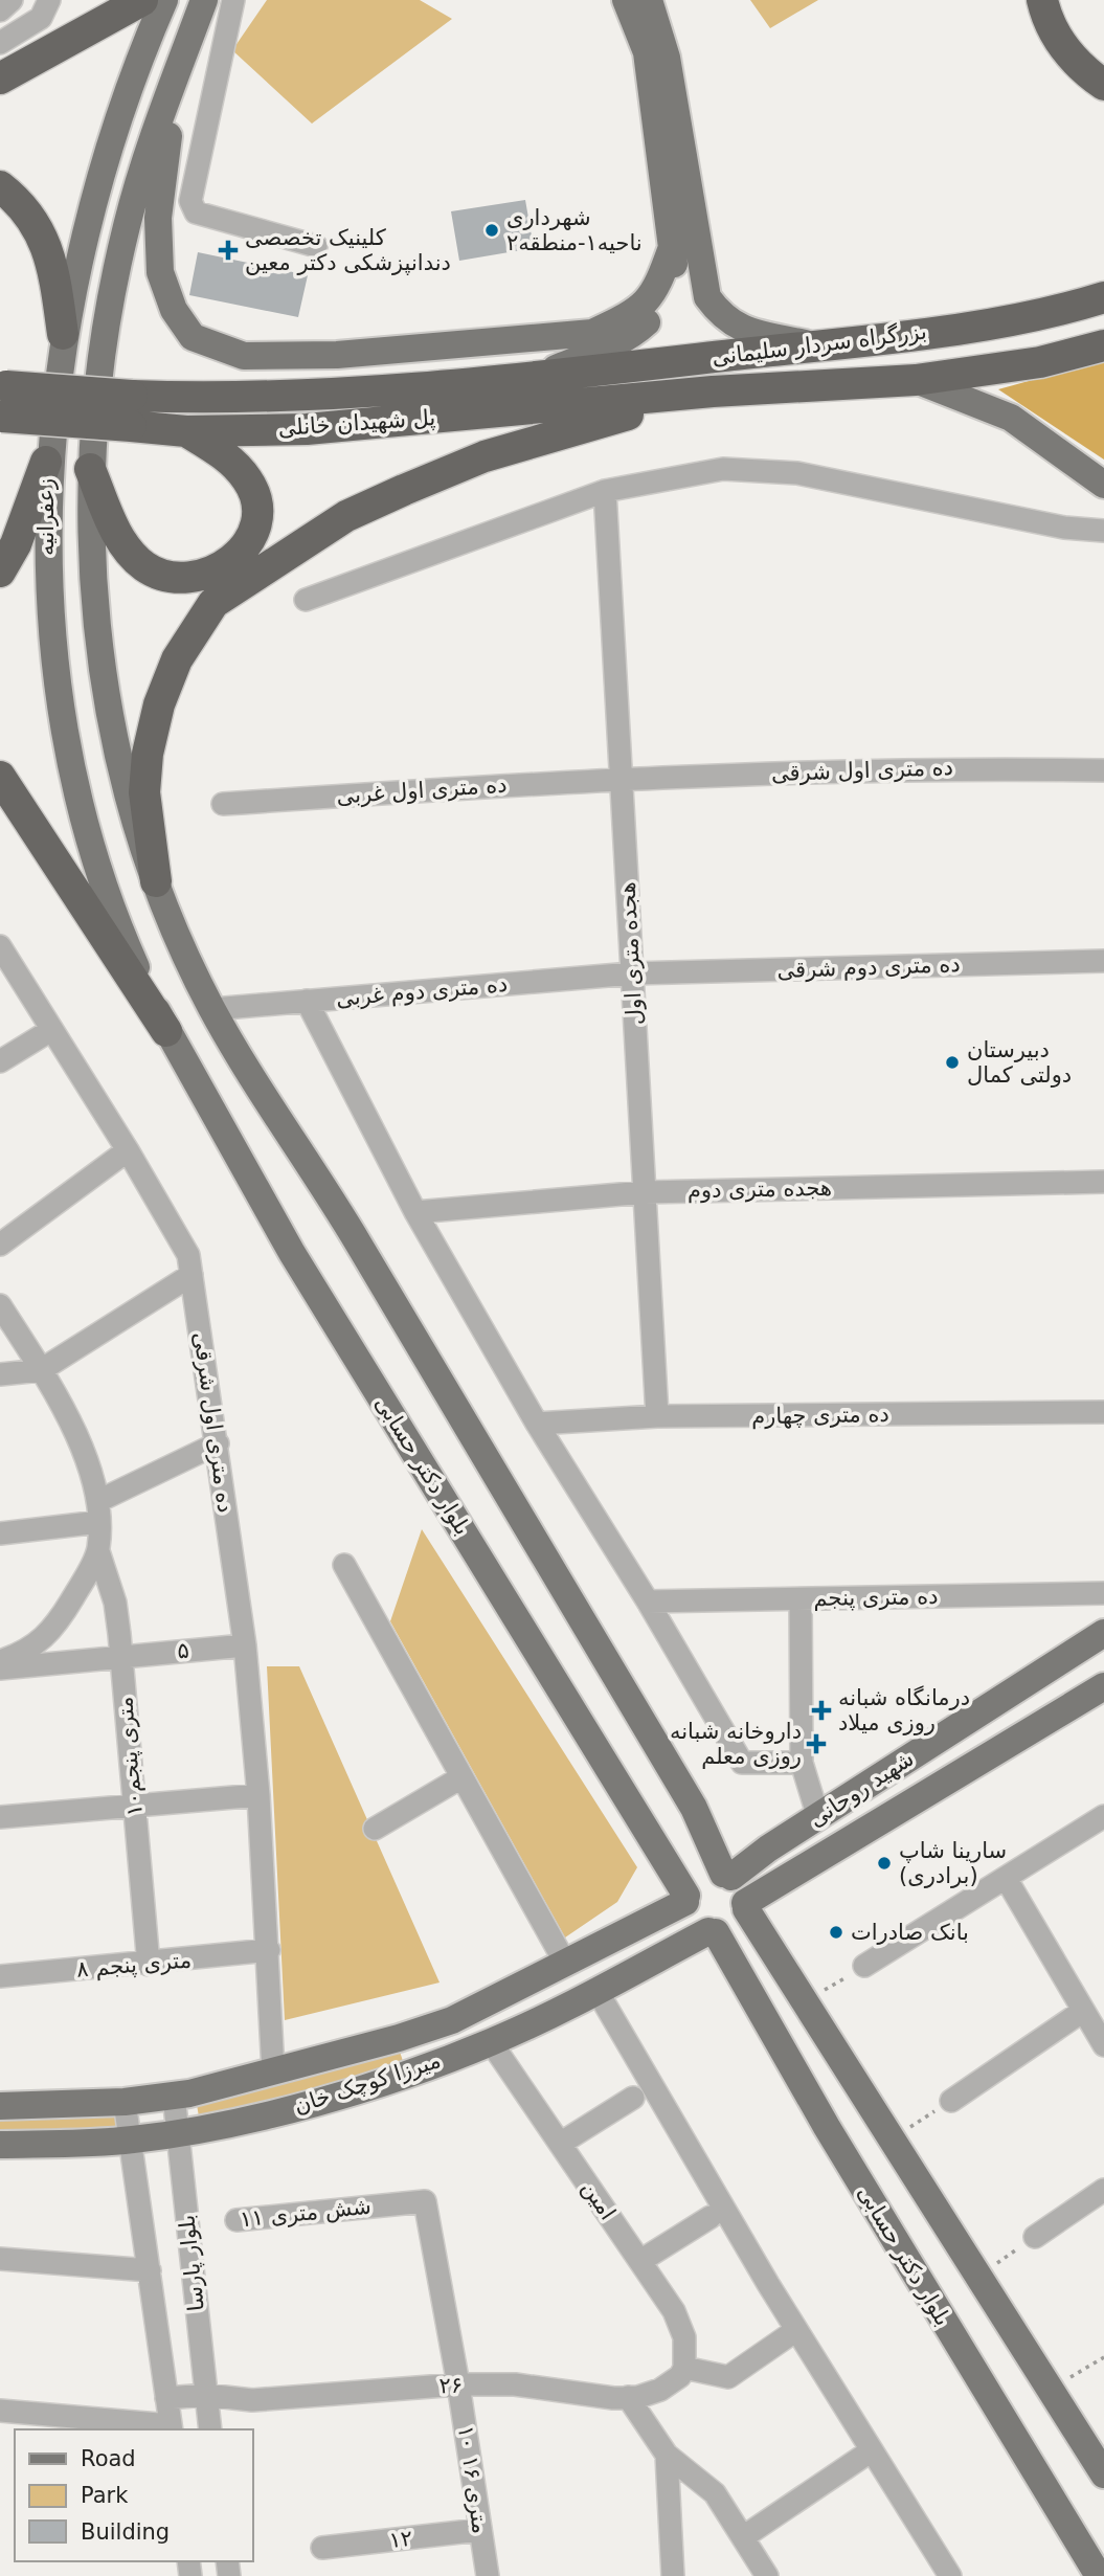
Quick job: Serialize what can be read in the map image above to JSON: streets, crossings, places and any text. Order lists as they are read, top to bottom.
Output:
{
  "streets": {
    "highway": ["بزرگراه سردار سلیمانی", "پل شهیدان خانلی"],
    "main road": [
      "زعفرانیه",
      "بلوار دکتر حسابی",
      "شهید روحانی",
      "میرزا کوچک خان"
    ],
    "street": [
      "ده متری اول شرقی",
      "ده متری اول غربی",
      "هجده متری اول",
      "ده متری دوم شرقی",
      "ده متری دوم غربی",
      "هجده متری دوم",
      "ده متری چهارم",
      "ده متری پنجم",
      "۵",
      "۱۰متری پنجم",
      "۸ متری پنجم",
      "امین",
      "شش متری ۱۱",
      "بلوار پارسا",
      "۲۶",
      "۱۰ متری ۱۶",
      "۱۲"
    ]
  },
  "crossings": [
    ["بزرگراه سردار سلیمانی", "پل شهیدان خانلی"],
    ["زعفرانیه", "ده متری دوم غربی"],
    ["زعفرانیه", "بلوار دکتر حسابی"],
    ["ده متری اول شرقی", "ده متری اول غربی"],
    ["ده متری اول شرقی", "هجده متری اول"],
    ["ده متری اول شرقی", "۵"],
    ["ده متری اول شرقی", "۸ متری پنجم"],
    ["ده متری اول شرقی", "میرزا کوچک خان"],
    ["ده متری اول غربی", "هجده متری اول"],
    ["هجده متری اول", "ده متری دوم شرقی"],
    ["هجده متری اول", "ده متری دوم غربی"],
    ["هجده متری اول", "هجده متری دوم"],
    ["هجده متری اول", "ده متری چهارم"],
    ["ده متری دوم شرقی", "ده متری دوم غربی"],
    ["بلوار دکتر حسابی", "شهید روحانی"],
    ["بلوار دکتر حسابی", "میرزا کوچک خان"],
    ["۵", "۱۰متری پنجم"],
    ["۱۰متری پنجم", "۸ متری پنجم"],
    ["شهید روحانی", "میرزا کوچک خان"],
    ["میرزا کوچک خان", "امین"],
    ["میرزا کوچک خان", "بلوار پارسا"],
    ["امین", "۲۶"],
    ["شش متری ۱۱", "۱۰ متری ۱۶"],
    ["بلوار پارسا", "۲۶"],
    ["۲۶", "۱۰ متری ۱۶"],
    ["۱۰ متری ۱۶", "۱۲"]
  ],
  "places": {
    "other": [
      "شهرداری ناحیه۱-منطقه۲",
      "دبیرستان دولتی کمال",
      "سارینا شاپ (برادری)",
      "بانک صادرات"
    ],
    "health": ["کلینیک تخصصی دندانپزشکی دکتر معین", "درمانگاه شبانه روزی میلاد", "داروخانه شبانه روزی معلم"]
  },
  "legend": ["Road", "Park", "Building"]
}
